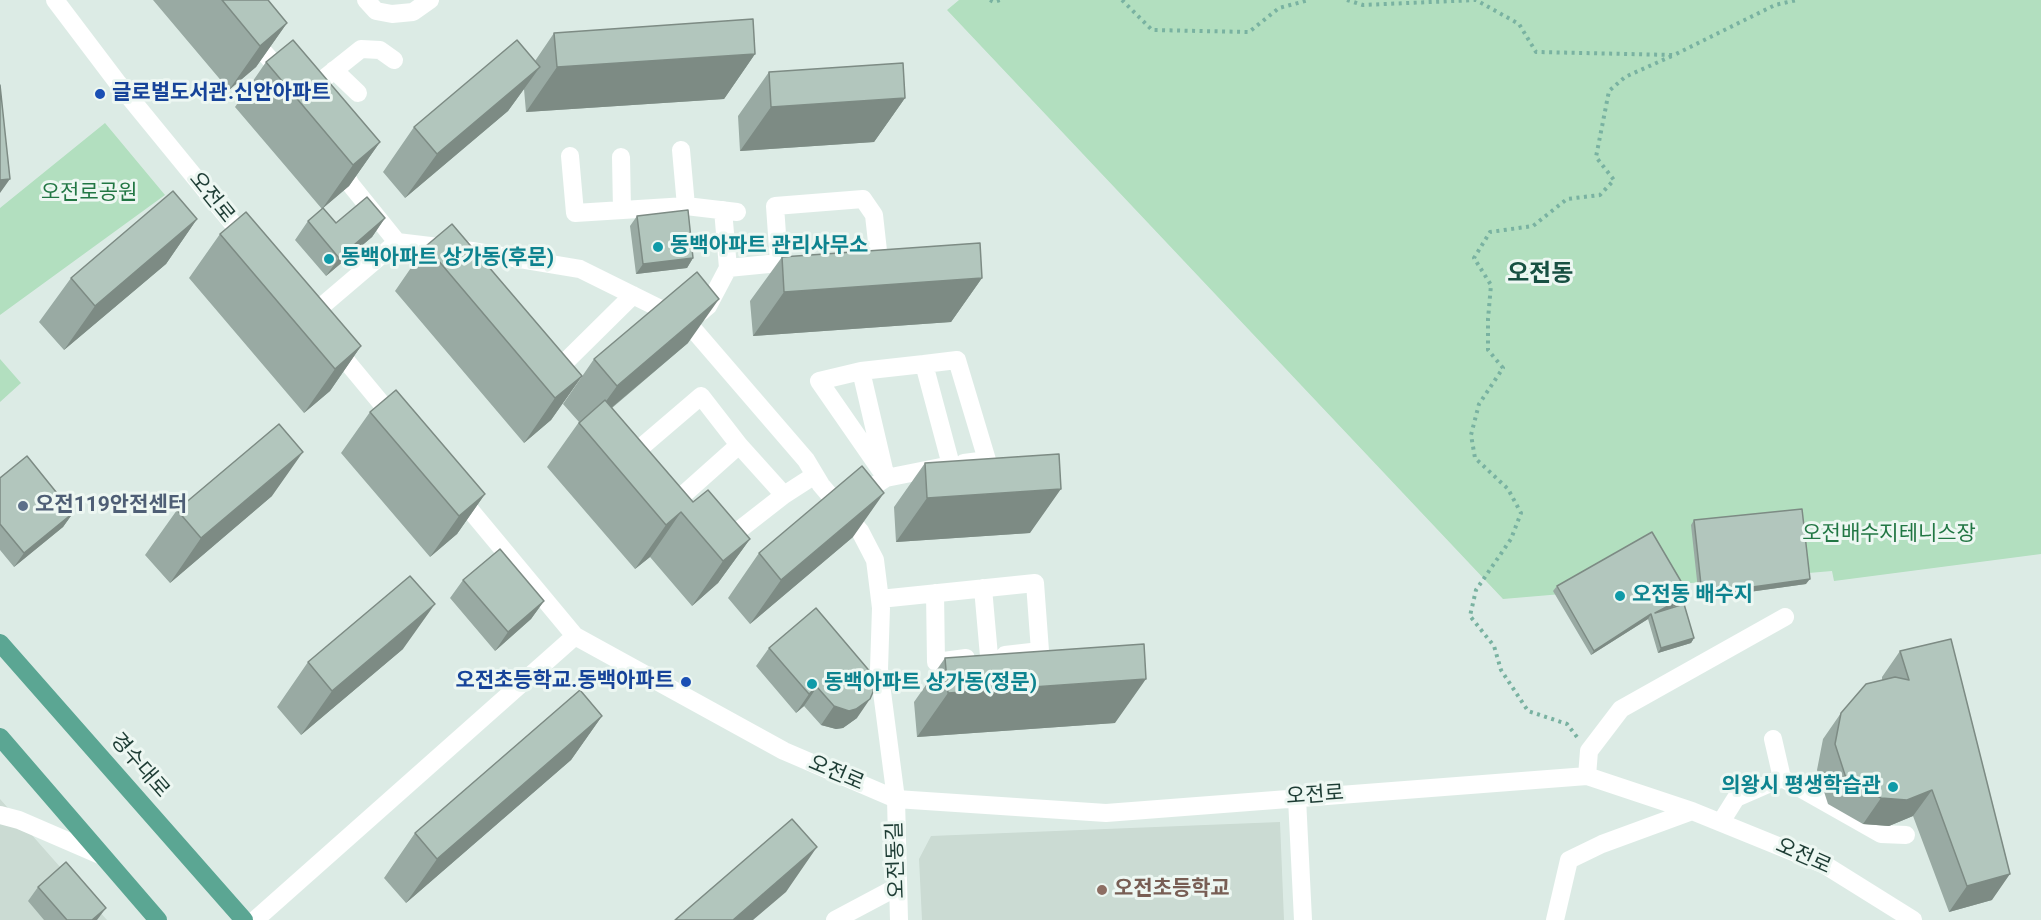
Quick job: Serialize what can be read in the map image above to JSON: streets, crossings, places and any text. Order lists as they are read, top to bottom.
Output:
{
  "streets": {
    "main road": ["경수대로"],
    "street": ["오전로", "오전동길"]
  },
  "crossings": [
    ["오전로", "오전동길"]
  ],
  "districts": ["오전동"],
  "parks": ["오전로공원", "오전배수지테니스장"],
  "places": [
    "글로벌도서관.신안아파트",
    "동백아파트 관리사무소",
    "동백아파트 상가동(후문)",
    "오전119안전센터",
    "오전동 배수지",
    "오전초등학교.동백아파트",
    "동백아파트 상가동(정문)",
    "의왕시 평생학습관",
    "오전초등학교"
  ]
}
